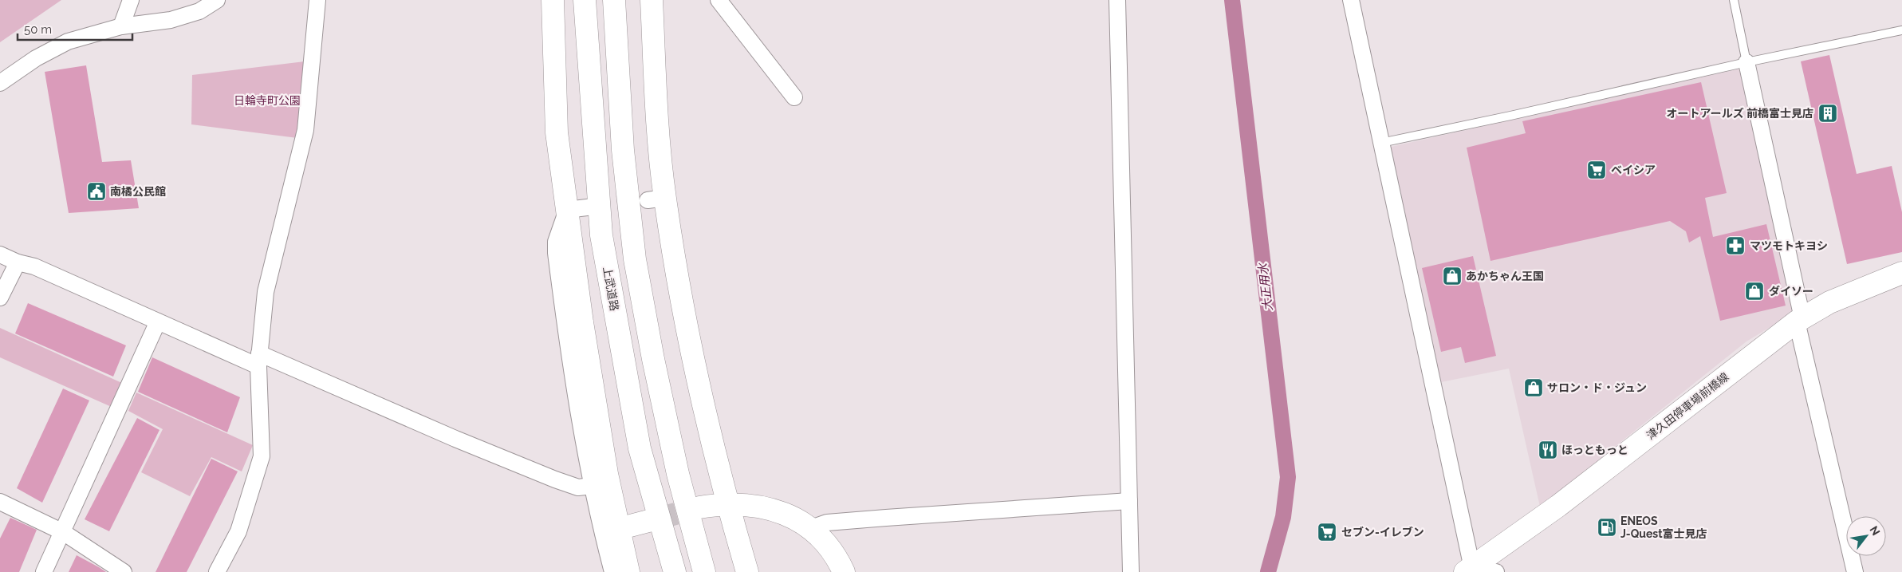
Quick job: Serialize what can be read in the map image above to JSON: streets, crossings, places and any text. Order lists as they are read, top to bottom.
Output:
{
  "streets": {
    "main road": ["上武道路", "津久田停車場前橋線"]
  },
  "water": ["大正用水"],
  "parks": ["日輪寺町公園"],
  "places": {
    "building": ["オートアールズ 前橋富士見店"],
    "supermarket": ["ベイシア", "セブン-イレブン"],
    "public building": ["南橘公民館"],
    "pharmacy": ["マツモトキヨシ"],
    "shop": ["あかちゃん王国", "ダイソー", "サロン・ド・ジュン"],
    "restaurant": ["ほっともっと"],
    "fuel station": ["ENEOS J-Quest富士見店"]
  },
  "scale_bar": "50 m",
  "north": "top right"
}
